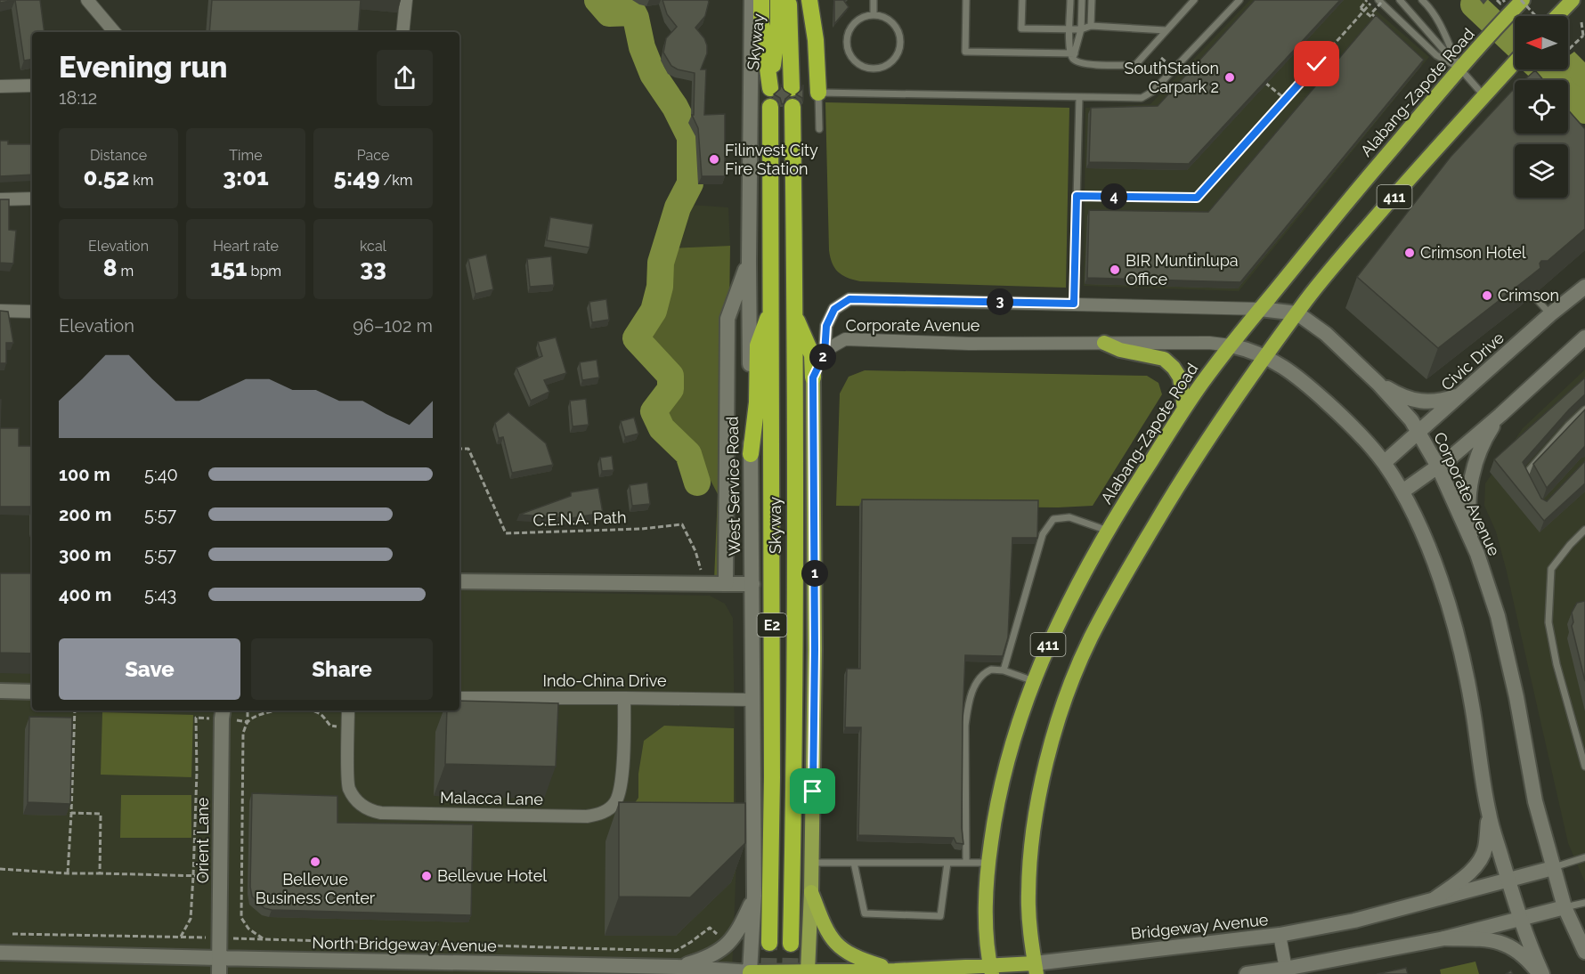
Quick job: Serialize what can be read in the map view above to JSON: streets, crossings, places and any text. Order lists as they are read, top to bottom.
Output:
{
  "streets": {
    "highway": [
      "Skyway",
      "Alabang-Zapote Road",
      "411",
      "E2",
      "Bridgeway Avenue",
      "North Bridgeway Avenue"
    ],
    "main road": [
      "Corporate Avenue",
      "Civic Drive",
      "West Service Road",
      "Orient Lane"
    ],
    "street": ["Indo-China Drive", "Malacca Lane"],
    "path": ["C.E.N.A. Path"]
  },
  "crossings": [
    ["Skyway", "E2"],
    ["Alabang-Zapote Road", "Corporate Avenue"],
    ["Alabang-Zapote Road", "Bridgeway Avenue"],
    ["411", "Corporate Avenue"],
    ["411", "Bridgeway Avenue"],
    ["Corporate Avenue", "Civic Drive"],
    ["Corporate Avenue", "E2"],
    ["Corporate Avenue", "Bridgeway Avenue"],
    ["West Service Road", "Indo-China Drive"],
    ["West Service Road", "North Bridgeway Avenue"],
    ["Indo-China Drive", "Malacca Lane"],
    ["Orient Lane", "North Bridgeway Avenue"],
    ["Bridgeway Avenue", "North Bridgeway Avenue"]
  ],
  "places": [
    "SouthStation Carpark 2",
    "Filinvest City Fire Station",
    "Crimson Hotel",
    "BIR Muntinlupa Office",
    "Crimson",
    "Bellevue Business Center",
    "Bellevue Hotel"
  ],
  "north": "left",
  "page": {
    "heading": ["Evening run", "18:12"],
    "stats": [
      ["Distance", "0.52 km"],
      ["Time", "3:01"],
      ["Pace", "5:49 /km"],
      ["Elevation", "8 m"],
      ["Heart rate", "151 bpm"],
      ["kcal", "33"]
    ],
    "pins": [
      "4",
      "3",
      "2",
      "1"
    ],
    "chart": ["Elevation", "96–102 m"],
    "list": [
      {
        "name": "100 m",
        "note": "5:40"
      },
      {
        "name": "200 m",
        "note": "5:57"
      },
      {
        "name": "300 m",
        "note": "5:57"
      },
      {
        "name": "400 m",
        "note": "5:43"
      }
    ],
    "buttons": ["Save", "Share"]
  }
}
